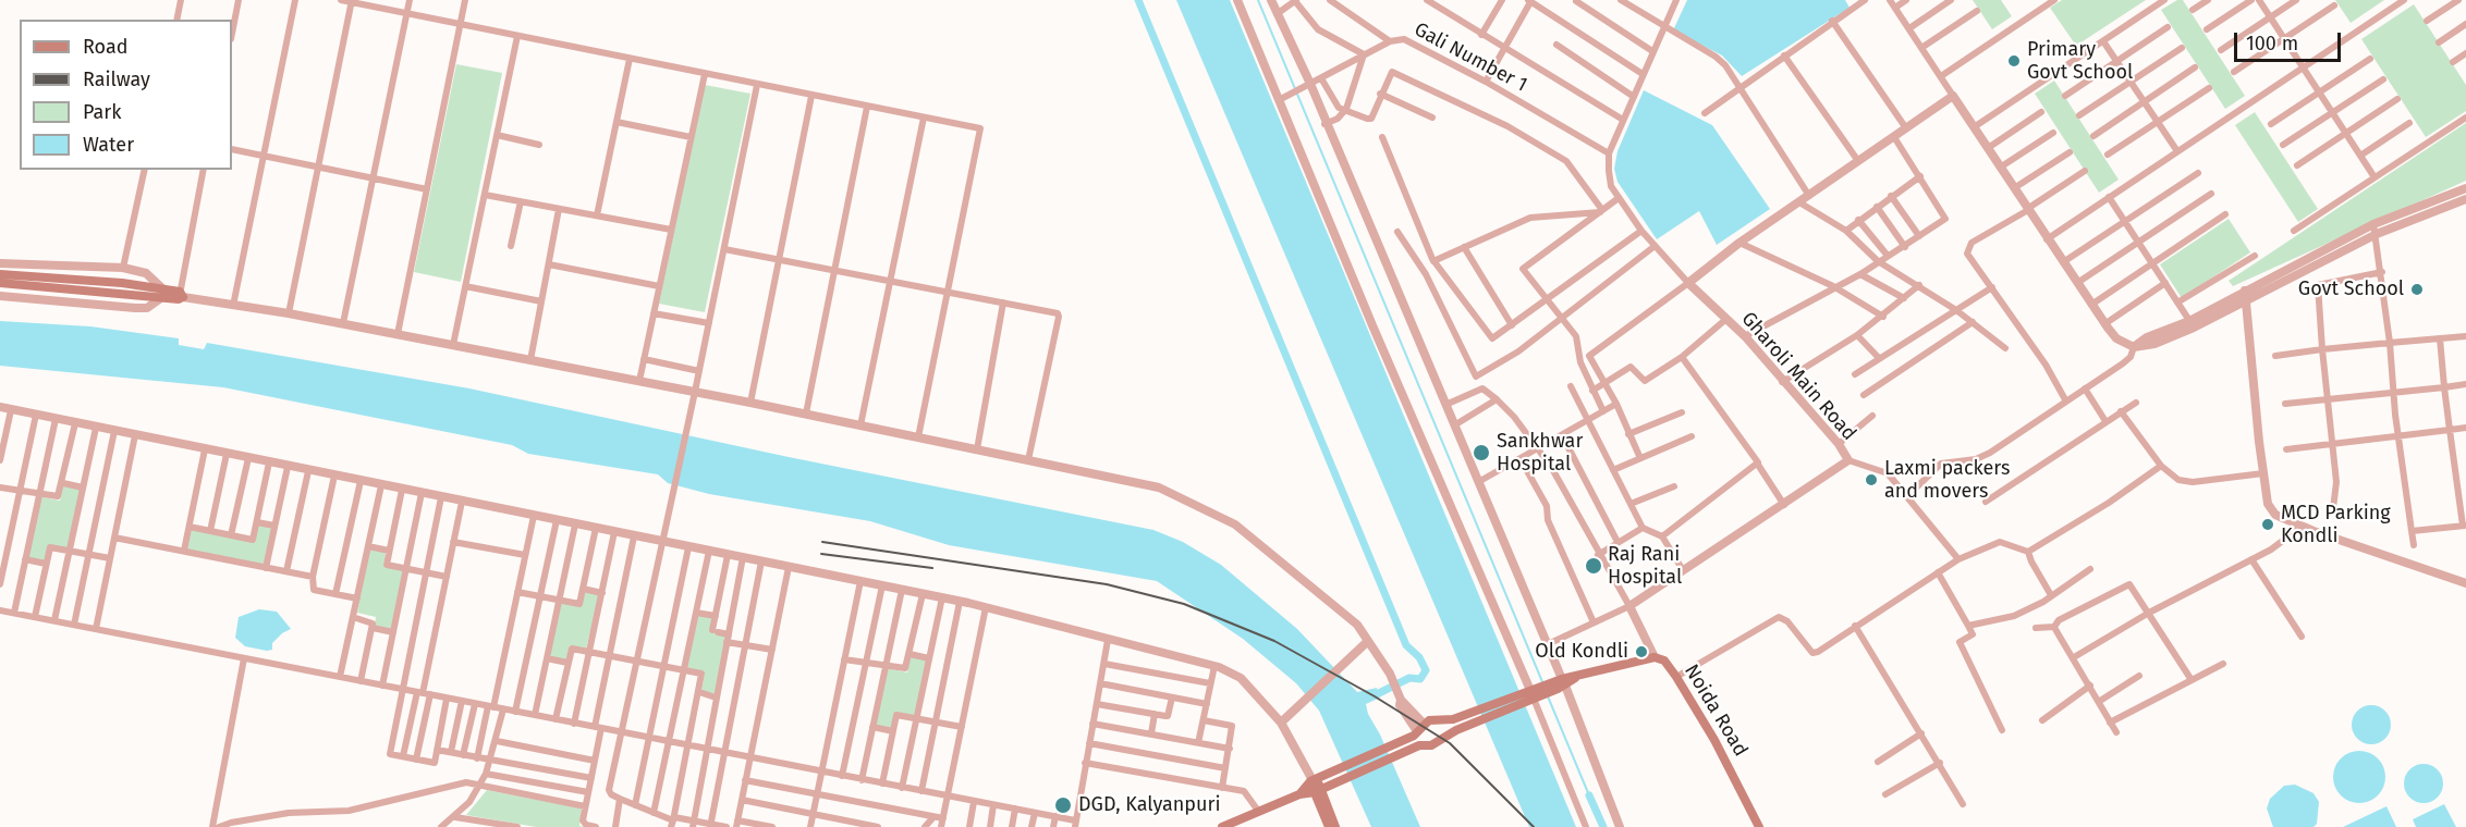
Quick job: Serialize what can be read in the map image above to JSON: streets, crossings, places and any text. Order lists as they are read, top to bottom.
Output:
{
  "streets": {
    "main road": ["Noida Road"],
    "street": ["Gali Number 1", "Gharoli Main Road"]
  },
  "crossings": [
    ["Gali Number 1", "Gharoli Main Road"]
  ],
  "places": [
    "Primary Govt School",
    "Govt School",
    "Sankhwar Hospital",
    "Laxmi packers and movers",
    "MCD Parking Kondli",
    "Raj Rani Hospital",
    "Old Kondli",
    "DGD, Kalyanpuri"
  ],
  "legend": [
    "Road",
    "Railway",
    "Park",
    "Water"
  ],
  "scale_bar": "100 m"
}
